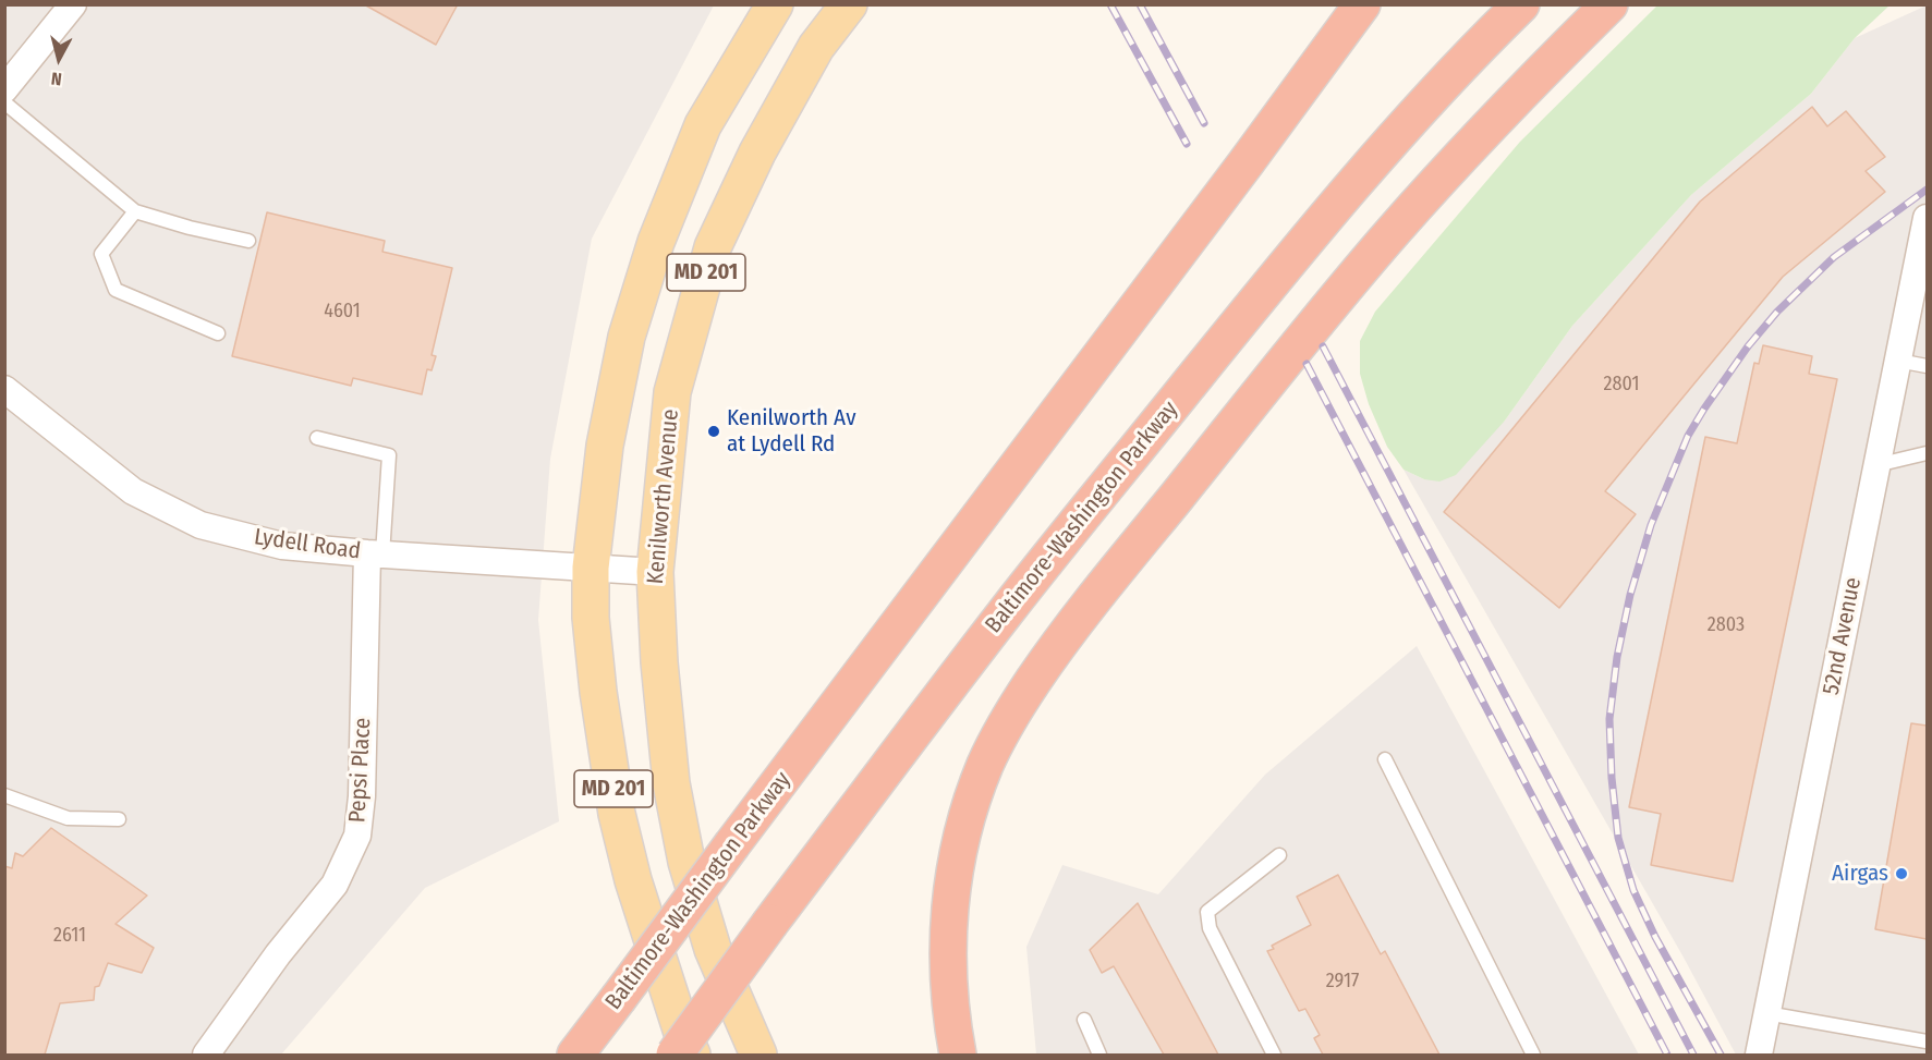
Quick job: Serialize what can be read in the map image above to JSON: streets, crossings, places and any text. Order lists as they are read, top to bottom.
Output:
{
  "streets": {
    "highway": ["Baltimore-Washington Parkway"],
    "main road": ["MD 201", "Kenilworth Avenue"],
    "street": ["Lydell Road", "52nd Avenue", "Pepsi Place"]
  },
  "crossings": [
    ["MD 201", "Lydell Road"],
    ["Kenilworth Avenue", "Lydell Road"],
    ["Lydell Road", "Pepsi Place"]
  ],
  "places": ["Kenilworth Av at Lydell Rd", "Airgas"],
  "house_numbers": [
    "4601",
    "2801",
    "2803",
    "2611",
    "2917"
  ],
  "north": "bottom"
}
